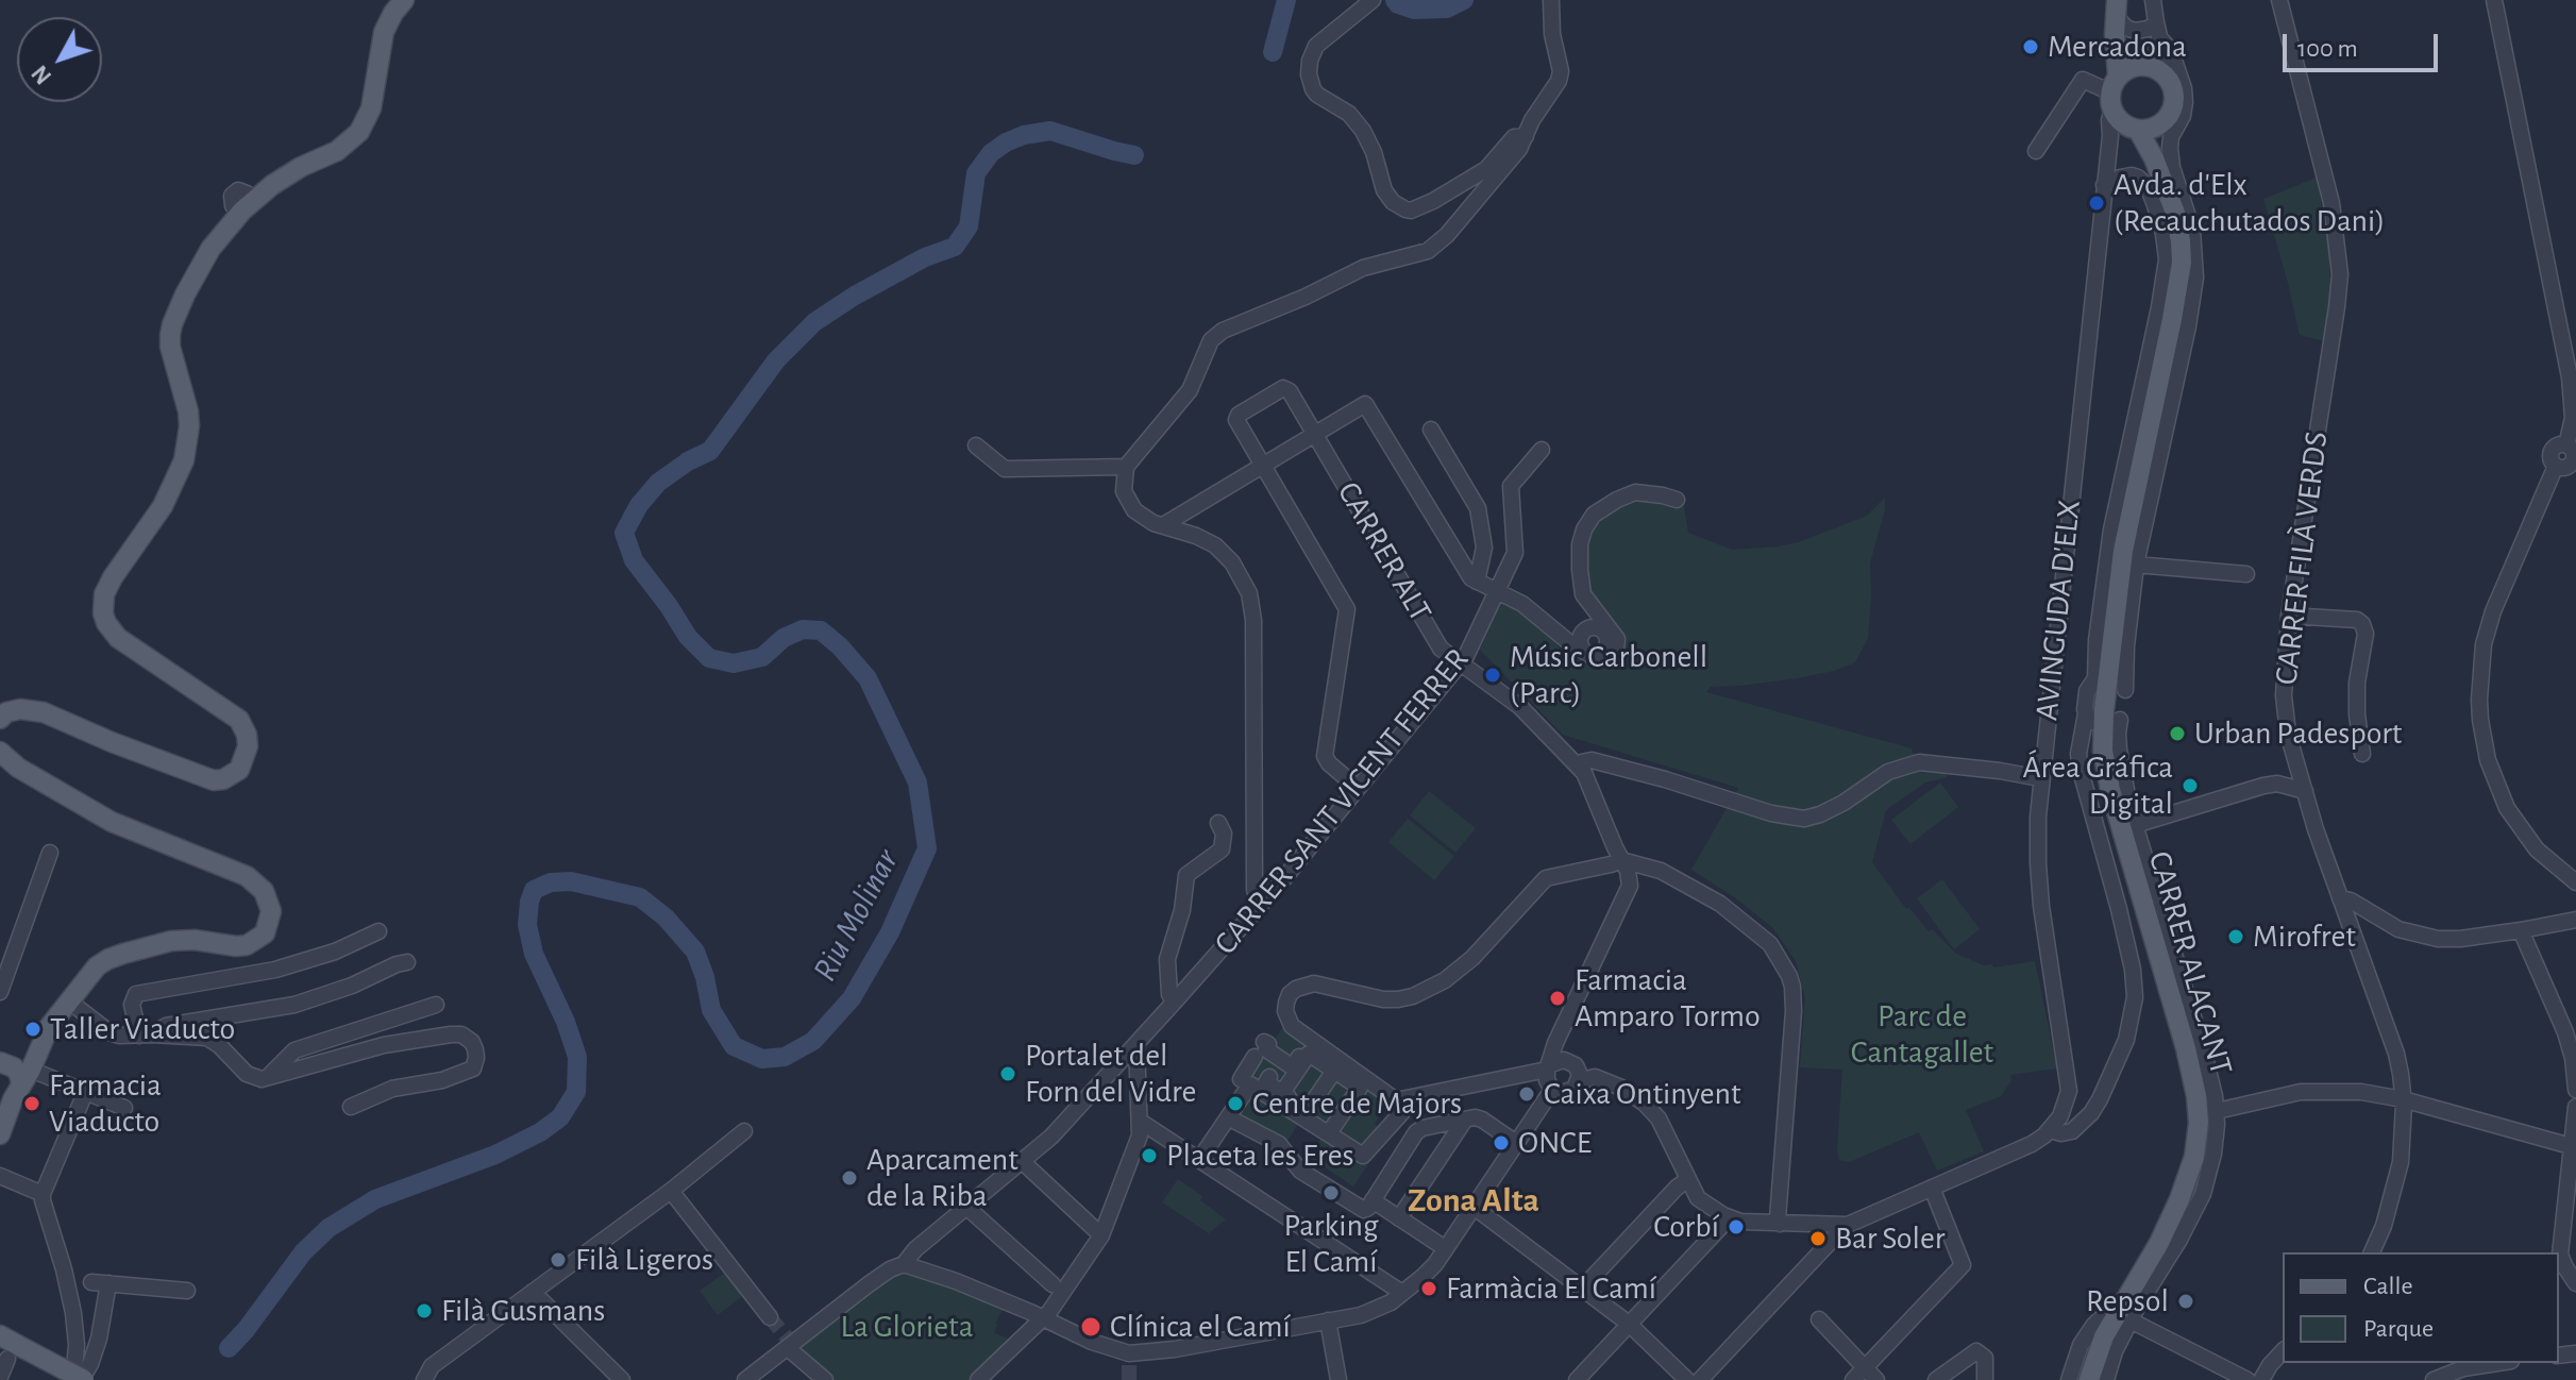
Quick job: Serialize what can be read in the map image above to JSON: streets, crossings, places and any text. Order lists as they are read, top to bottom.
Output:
{
  "streets": {
    "main road": ["CARRER ALACANT"],
    "street": [
      "CARRER ALT",
      "CARRER FILÀ VERDS",
      "AVINGUDA D'ELX",
      "CARRER SANT VICENT FERRER"
    ]
  },
  "crossings": [
    ["CARRER ALT", "CARRER SANT VICENT FERRER"],
    ["CARRER FILÀ VERDS", "CARRER ALACANT"],
    ["AVINGUDA D'ELX", "CARRER ALACANT"]
  ],
  "districts": ["Zona Alta"],
  "water": ["Riu Molinar"],
  "parks": ["Parc de Cantagallet", "La Glorieta"],
  "places": [
    "Mercadona",
    "Avda. d'Elx (Recauchutados Dani)",
    "Músic Carbonell (Parc)",
    "Urban Padesport",
    "Área Gráfica Digital",
    "Mirofret",
    "Farmacia Amparo Tormo",
    "Taller Viaducto",
    "Portalet del Forn del Vidre",
    "Caixa Ontinyent",
    "Farmacia Viaducto",
    "Centre de Majors",
    "ONCE",
    "Placeta les Eres",
    "Aparcament de la Riba",
    "Parking El Camí",
    "Corbí",
    "Bar Soler",
    "Filà Ligeros",
    "Farmàcia El Camí",
    "Repsol",
    "Filà Gusmans",
    "Clínica el Camí"
  ],
  "legend": ["Calle", "Parque"],
  "scale_bar": "100 m",
  "north": "bottom left"
}
